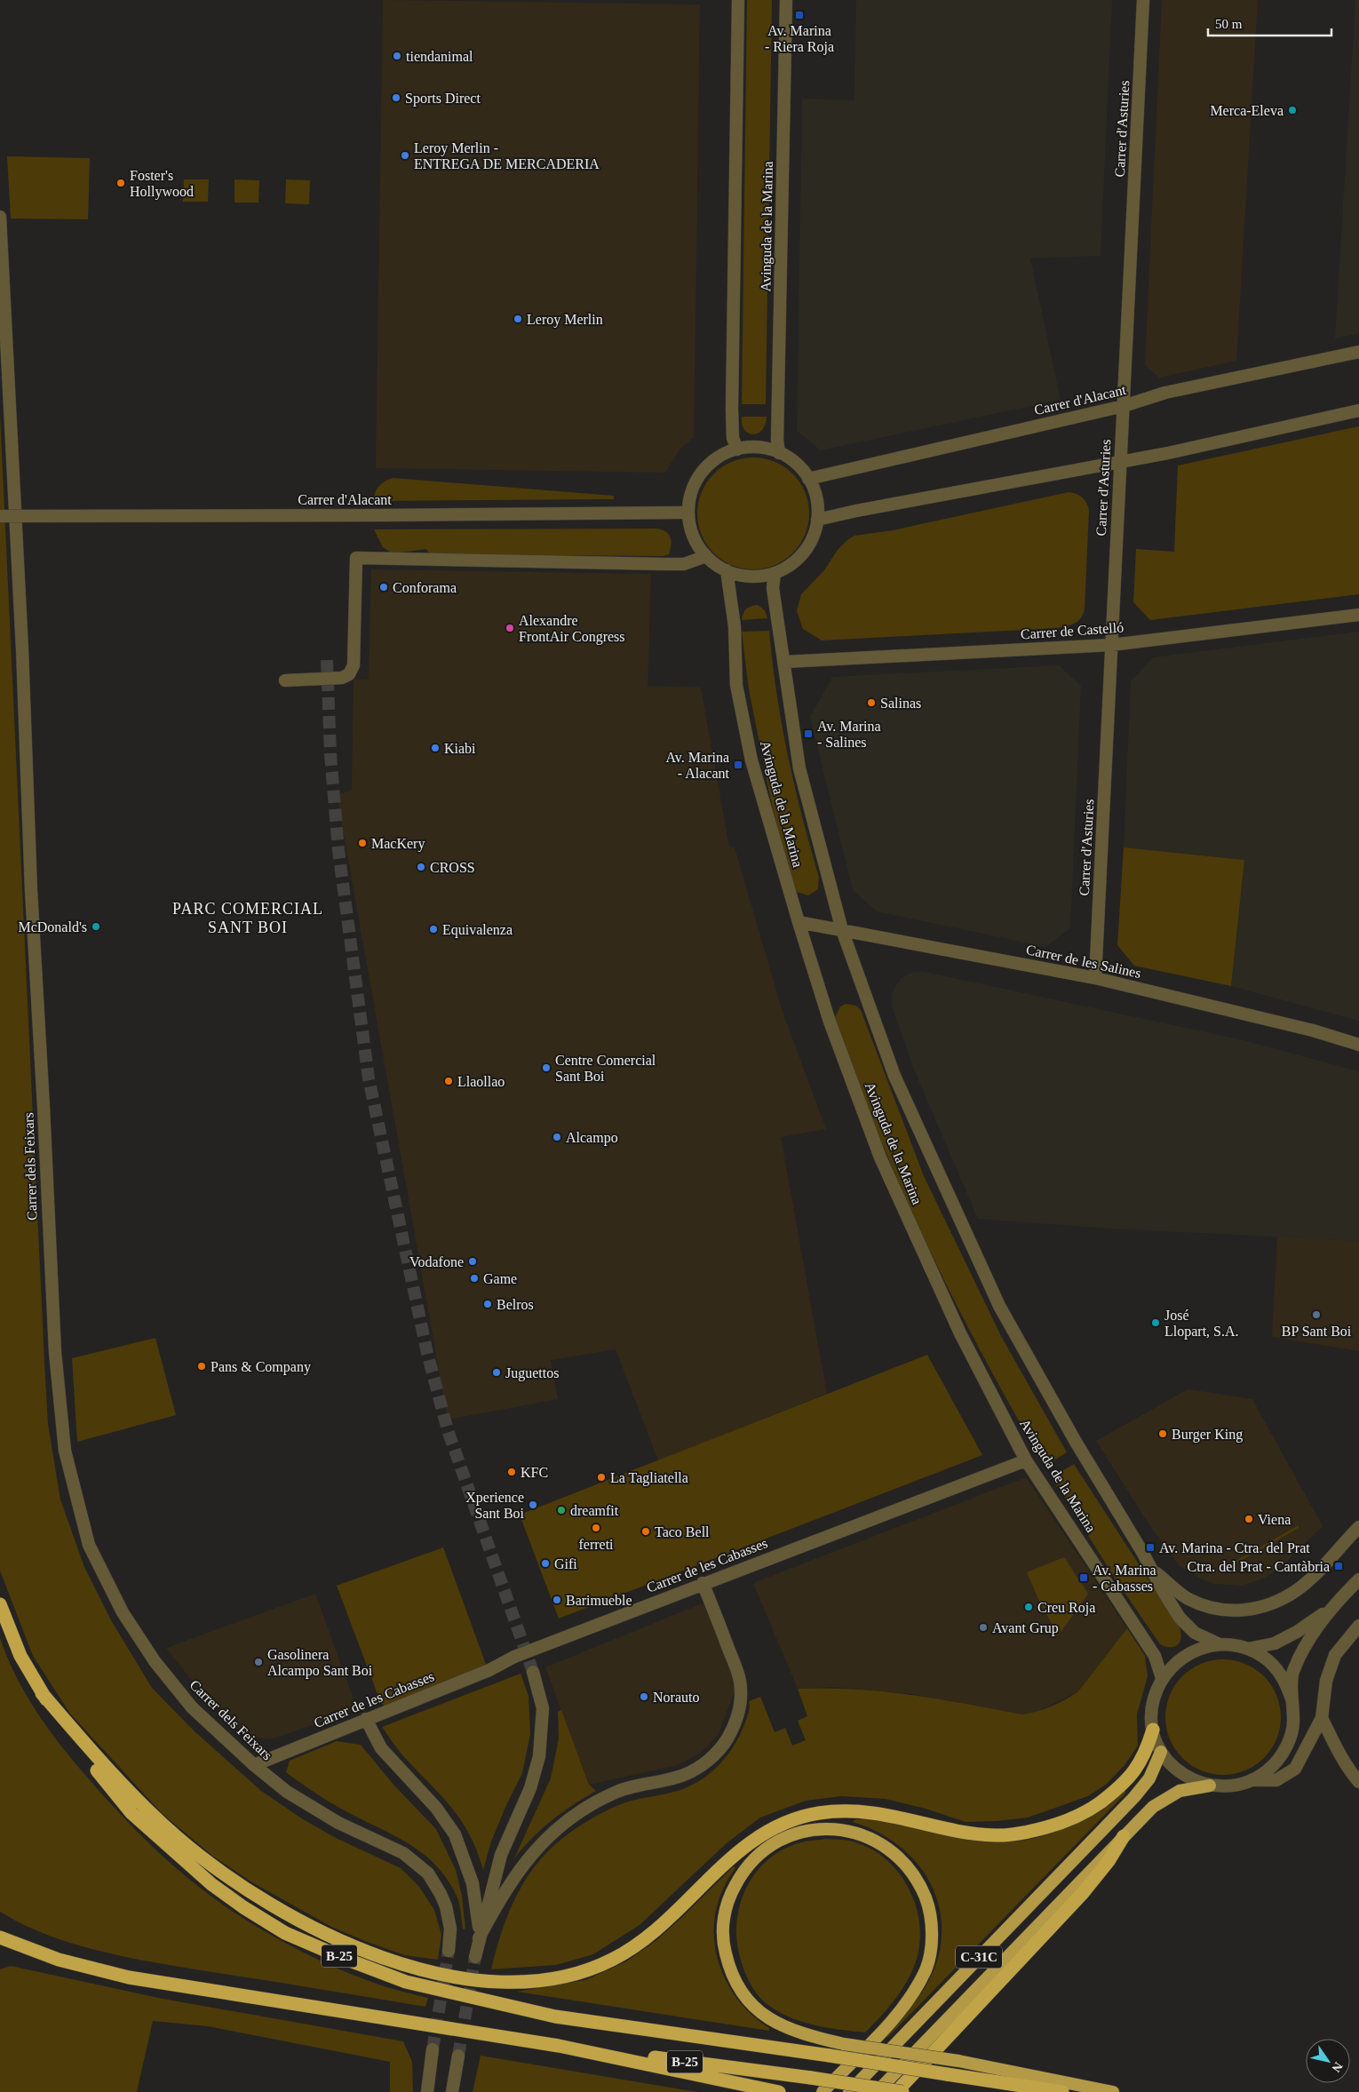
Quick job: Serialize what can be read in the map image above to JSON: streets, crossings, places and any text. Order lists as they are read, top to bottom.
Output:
{
  "streets": {
    "highway": ["B-25", "C-31C"],
    "street": [
      "Carrer d'Asturies",
      "Avinguda de la Marina",
      "Carrer d'Alacant",
      "Carrer de Castelló",
      "Carrer de les Salines",
      "Carrer dels Feixars",
      "Carrer de les Cabasses"
    ]
  },
  "crossings": [
    ["Carrer d'Asturies", "Carrer d'Alacant"],
    ["Carrer d'Asturies", "Carrer de Castelló"],
    ["Carrer d'Asturies", "Carrer de les Salines"],
    ["Avinguda de la Marina", "Carrer d'Alacant"],
    ["Avinguda de la Marina", "Carrer de Castelló"],
    ["Avinguda de la Marina", "Carrer de les Salines"],
    ["Avinguda de la Marina", "Carrer de les Cabasses"],
    ["Avinguda de la Marina", "C-31C"],
    ["Carrer dels Feixars", "Carrer de les Cabasses"]
  ],
  "districts": ["PARC COMERCIAL SANT BOI"],
  "places": {
    "transit": [
      "Av. Marina - Riera Roja",
      "Av. Marina - Salines",
      "Av. Marina - Alacant",
      "Av. Marina - Ctra. del Prat",
      "Ctra. del Prat - Cantàbria",
      "Av. Marina - Cabasses"
    ],
    "other": [
      "tiendanimal",
      "Sports Direct",
      "Merca-Eleva",
      "Leroy Merlin - ENTREGA DE MERCADERIA",
      "Foster's Hollywood",
      "Leroy Merlin",
      "Conforama",
      "Alexandre FrontAir Congress",
      "Salinas",
      "Kiabi",
      "MacKery",
      "CROSS",
      "McDonald's",
      "Equivalenza",
      "Centre Comercial Sant Boi",
      "Llaollao",
      "Alcampo",
      "Vodafone",
      "Game",
      "Belros",
      "BP Sant Boi",
      "José Llopart, S.A.",
      "Pans & Company",
      "Juguettos",
      "Burger King",
      "KFC",
      "La Tagliatella",
      "Xperience Sant Boi",
      "dreamfit",
      "Viena",
      "ferreti",
      "Taco Bell",
      "Gifi",
      "Barimueble",
      "Creu Roja",
      "Avant Grup",
      "Gasolinera Alcampo Sant Boi",
      "Norauto"
    ]
  },
  "scale_bar": "50 m",
  "north": "bottom right"
}
